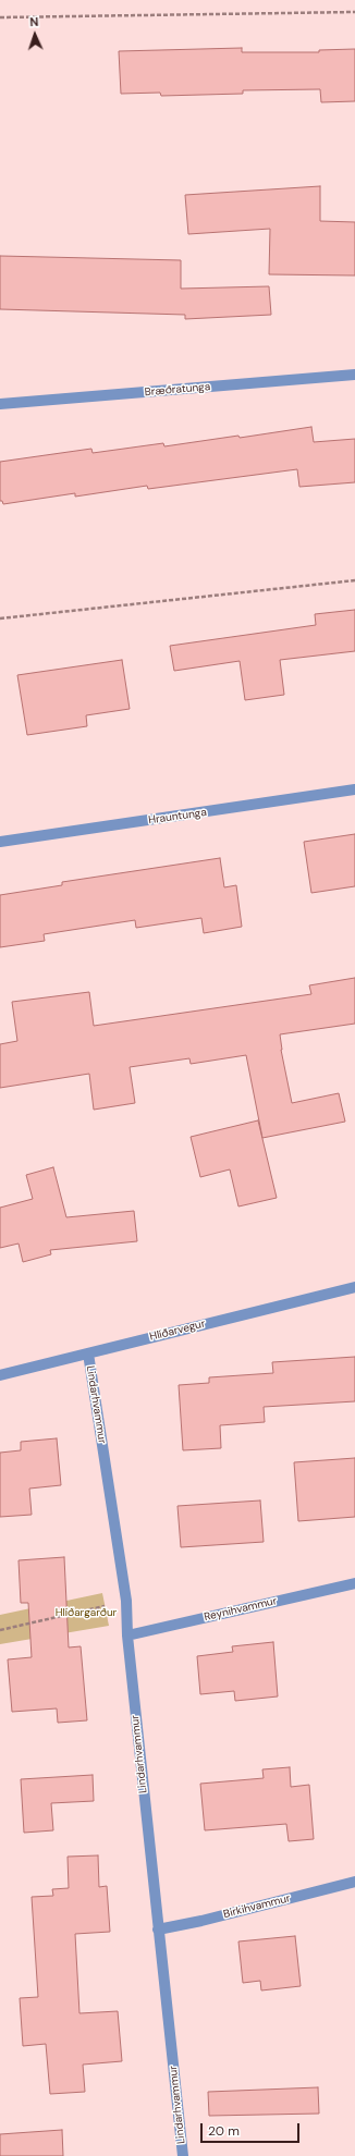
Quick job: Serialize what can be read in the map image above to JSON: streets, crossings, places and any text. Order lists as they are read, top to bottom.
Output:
{
  "streets": {
    "street": [
      "Bræðratunga",
      "Hrauntunga",
      "Hlíðarvegur",
      "Lindarhvammur",
      "Reynihvammur",
      "Birkihvammur"
    ]
  },
  "crossings": [
    ["Hlíðarvegur", "Lindarhvammur"],
    ["Lindarhvammur", "Reynihvammur"],
    ["Lindarhvammur", "Birkihvammur"]
  ],
  "parks": ["Hlíðargarður"],
  "scale_bar": "20 m",
  "north": "top"
}
